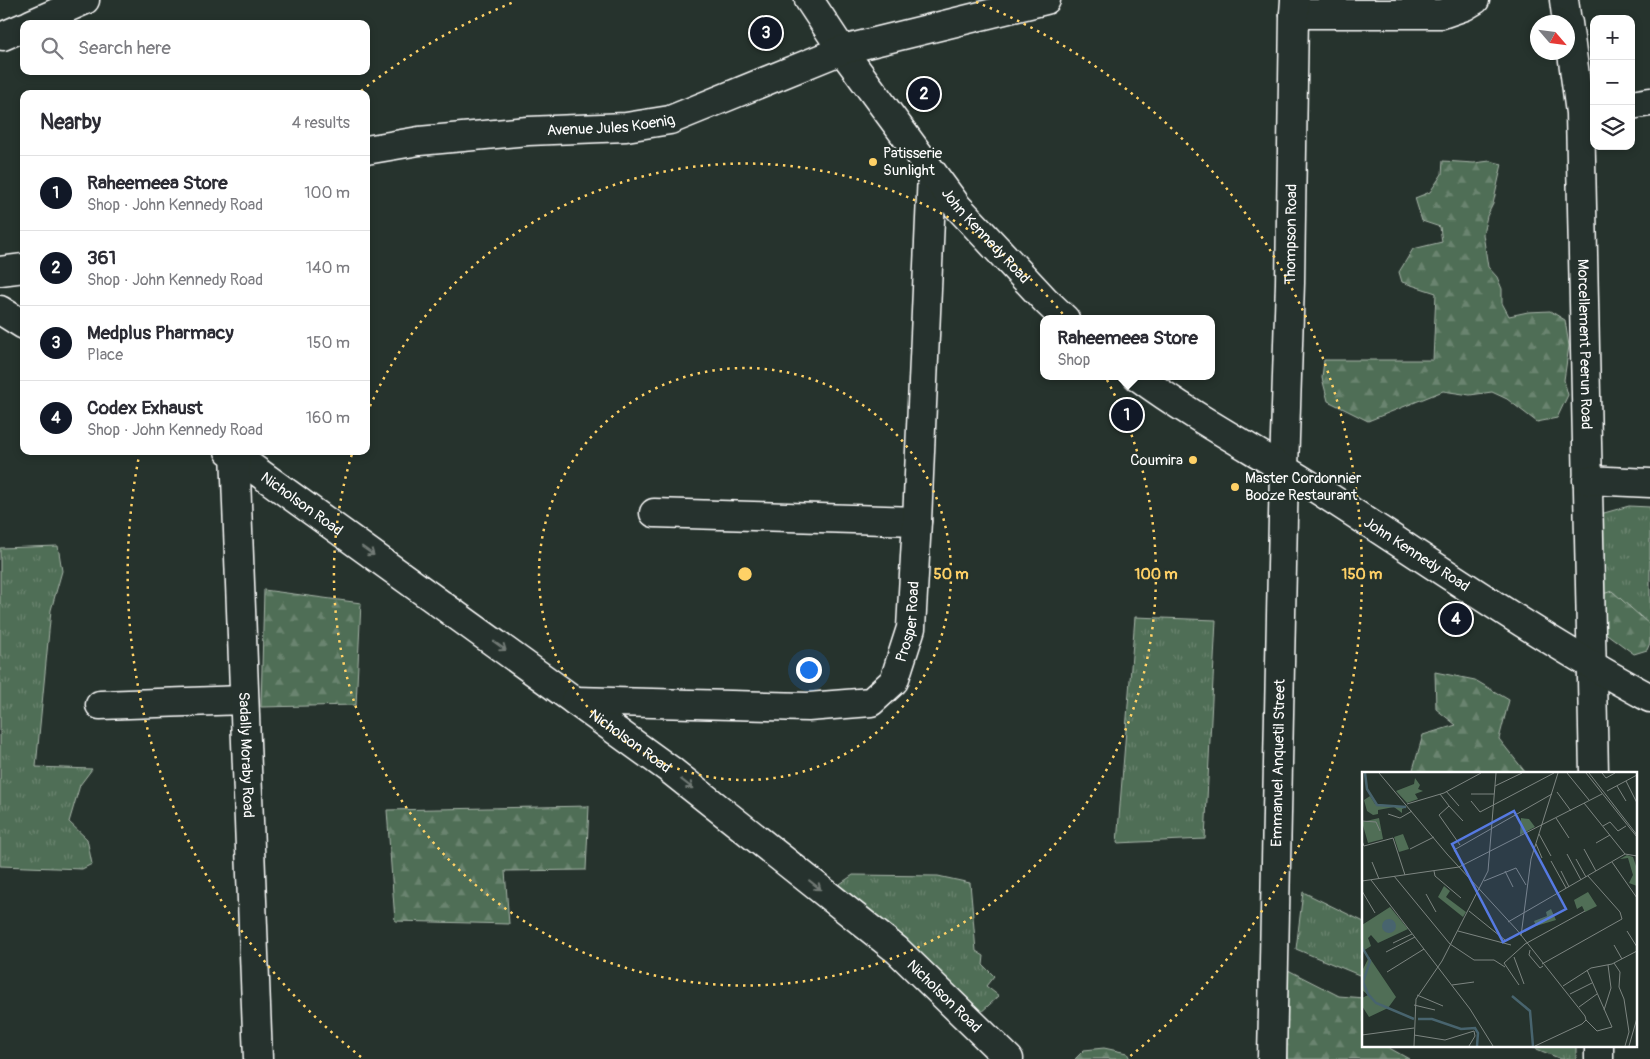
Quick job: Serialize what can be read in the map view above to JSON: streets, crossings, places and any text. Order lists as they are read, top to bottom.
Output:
{
  "streets": {
    "street": [
      "Avenue Jules Koenig",
      "Thompson Road",
      "John Kennedy Road",
      "Morcellement Peerun Road",
      "Nicholson Road",
      "Prosper Road",
      "Sadally Moraby Road",
      "Emmanuel Anquetil Street"
    ]
  },
  "crossings": [
    ["Avenue Jules Koenig", "John Kennedy Road"],
    ["Thompson Road", "John Kennedy Road"],
    ["Thompson Road", "Emmanuel Anquetil Street"],
    ["John Kennedy Road", "Morcellement Peerun Road"],
    ["John Kennedy Road", "Prosper Road"],
    ["John Kennedy Road", "Emmanuel Anquetil Street"],
    ["Nicholson Road", "Prosper Road"]
  ],
  "one_way": ["Nicholson Road"],
  "places": ["Patisserie Sunlight", "Coumira", "Master Cordonnier Booze Restaurant"],
  "north": "bottom right",
  "page": {
    "map_buttons": ["+", "−"],
    "pins": [
      "3",
      "2",
      "1",
      "4"
    ],
    "search": "Search here",
    "heading": ["Nearby", "4 results"],
    "list": [
      {
        "mark": "1",
        "name": "Raheemeea Store",
        "note": "Shop · John Kennedy Road",
        "value": "100 m"
      },
      {
        "mark": "2",
        "name": "361",
        "note": "Shop · John Kennedy Road",
        "value": "140 m"
      },
      {
        "mark": "3",
        "name": "Medplus Pharmacy",
        "note": "Place",
        "value": "150 m"
      },
      {
        "mark": "4",
        "name": "Codex Exhaust",
        "note": "Shop · John Kennedy Road",
        "value": "160 m"
      }
    ],
    "popup": ["Raheemeea Store", "Shop"]
  },
  "rings": ["50 m", "100 m", "150 m"]
}
